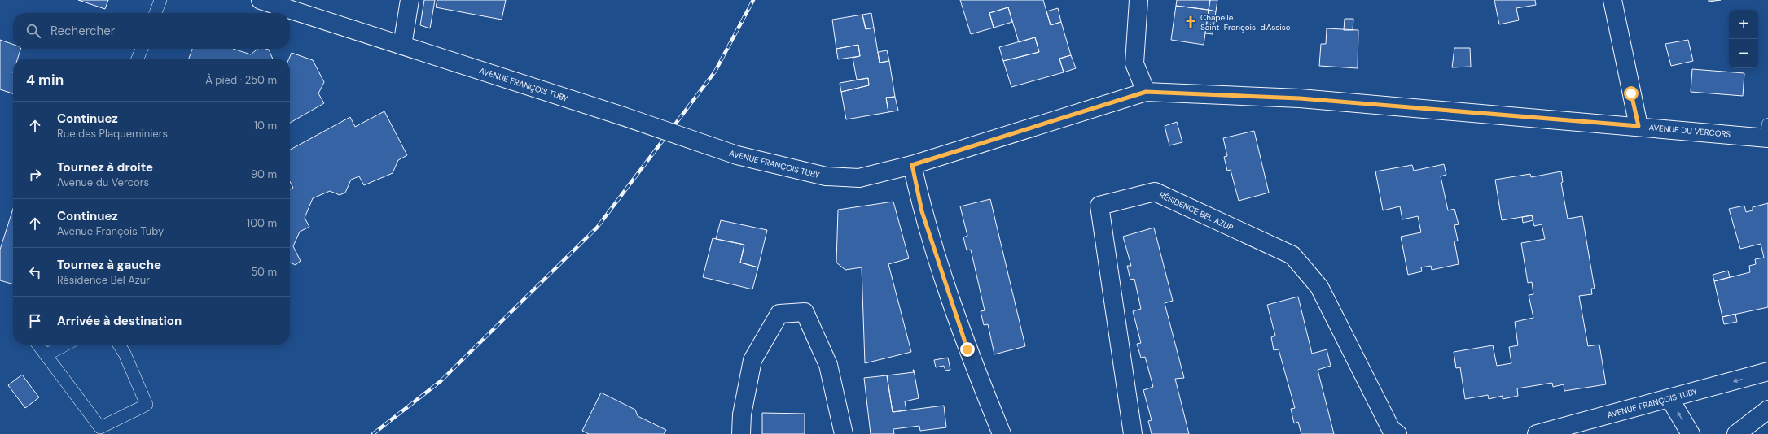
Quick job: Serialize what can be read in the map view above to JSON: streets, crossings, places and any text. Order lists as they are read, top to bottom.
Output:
{
  "streets": {
    "street": ["AVENUE FRANÇOIS TUBY", "AVENUE DU VERCORS", "RÉSIDENCE BEL AZUR"]
  },
  "crossings": [
    ["AVENUE FRANÇOIS TUBY", "AVENUE DU VERCORS"]
  ],
  "places": {
    "church": ["Chapelle Saint-François-d'Assise"]
  },
  "page": {
    "map_buttons": ["+", "−"],
    "search": "Rechercher",
    "heading": ["4 min", "À pied · 250 m"],
    "list": [
      ["Continuez", "Rue des Plaqueminiers", "10 m"],
      ["Tournez à droite", "Avenue du Vercors", "90 m"],
      ["Continuez", "Avenue François Tuby", "100 m"],
      ["Tournez à gauche", "Résidence Bel Azur", "50 m"],
      "Arrivée à destination"
    ]
  }
}
